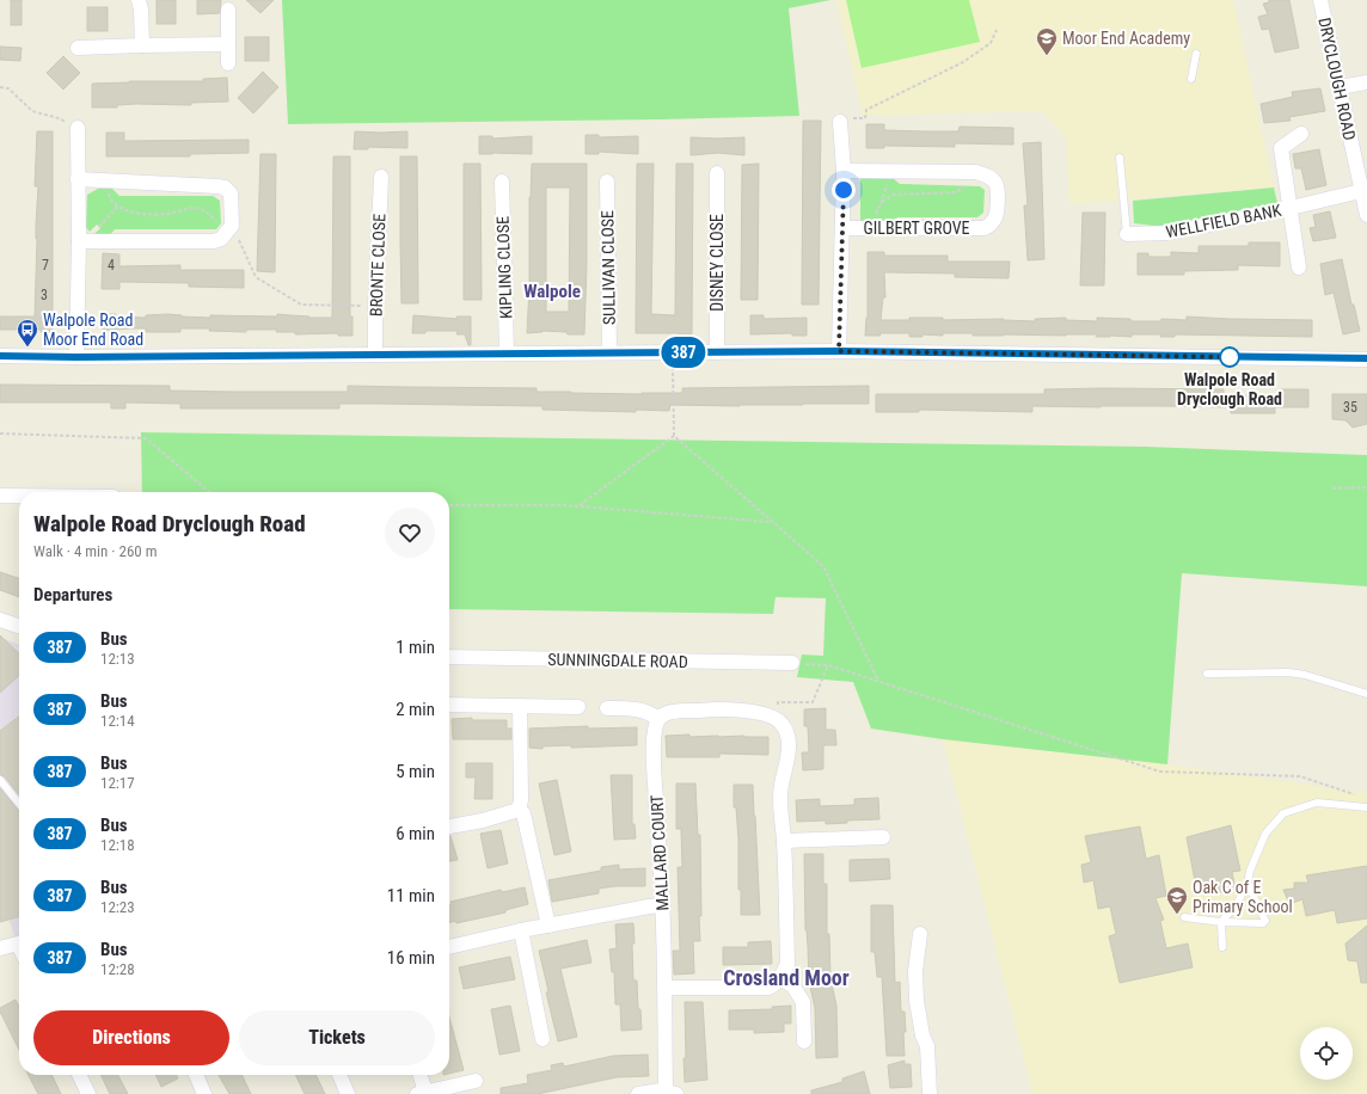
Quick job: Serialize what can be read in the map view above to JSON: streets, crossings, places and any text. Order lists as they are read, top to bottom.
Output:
{
  "streets": {
    "street": [
      "DRYCLOUGH ROAD",
      "WELLFIELD BANK",
      "GILBERT GROVE",
      "DISNEY CLOSE",
      "BRONTE CLOSE",
      "KIPLING CLOSE",
      "SULLIVAN CLOSE",
      "SUNNINGDALE ROAD",
      "MALLARD COURT"
    ]
  },
  "crossings": [
    ["DRYCLOUGH ROAD", "WELLFIELD BANK"]
  ],
  "districts": ["Walpole", "Crosland Moor"],
  "places": {
    "school or university": ["Moor End Academy", "Oak C of E Primary School"],
    "bus stop": ["Walpole Road Moor End Road"],
    "other": ["Walpole Road Dryclough Road"]
  },
  "lines": ["bus line 387"],
  "house_numbers": [
    "7",
    "4",
    "3",
    "35"
  ],
  "page": {
    "on_map": "387",
    "heading": [
      ["Walpole Road Dryclough Road", "Walk · 4 min · 260 m"],
      "Departures"
    ],
    "list": [
      {
        "mark": "387",
        "name": "Bus",
        "note": "12:13",
        "value": "1 min"
      },
      {
        "mark": "387",
        "name": "Bus",
        "note": "12:14",
        "value": "2 min"
      },
      {
        "mark": "387",
        "name": "Bus",
        "note": "12:17",
        "value": "5 min"
      },
      {
        "mark": "387",
        "name": "Bus",
        "note": "12:18",
        "value": "6 min"
      },
      {
        "mark": "387",
        "name": "Bus",
        "note": "12:23",
        "value": "11 min"
      },
      {
        "mark": "387",
        "name": "Bus",
        "note": "12:28",
        "value": "16 min"
      }
    ],
    "buttons": ["Directions", "Tickets"]
  }
}
